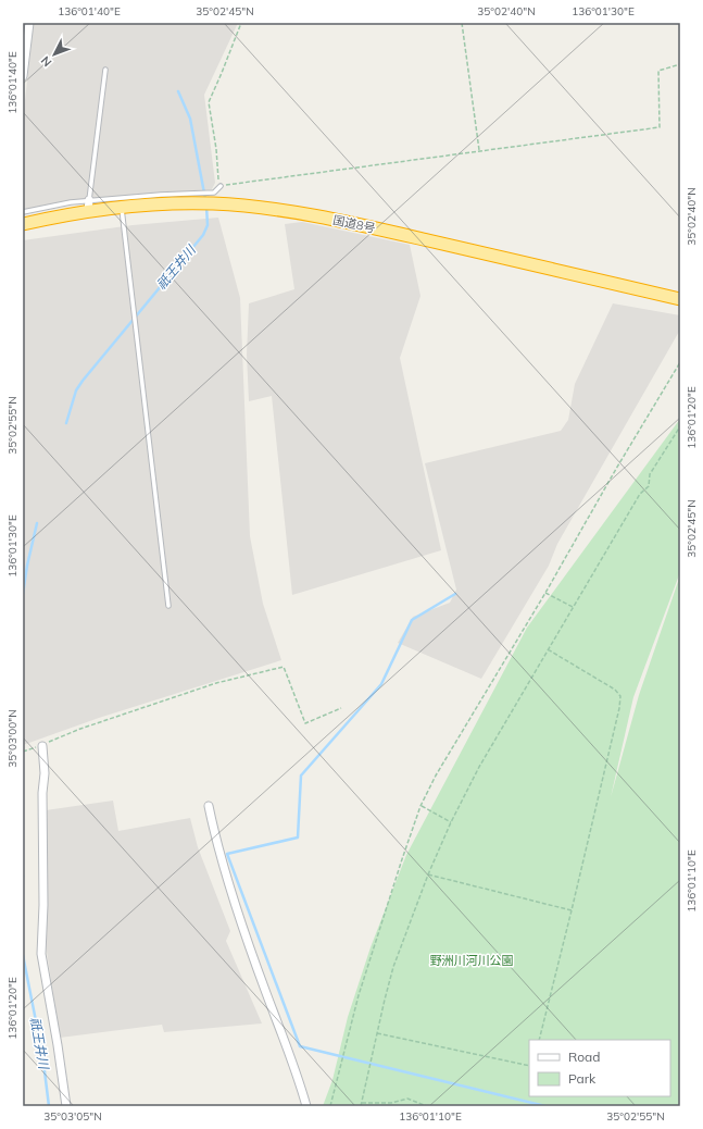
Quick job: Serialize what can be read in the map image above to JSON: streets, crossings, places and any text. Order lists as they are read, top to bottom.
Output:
{
  "streets": {
    "highway": ["国道8号"]
  },
  "water": ["祇王井川"],
  "parks": ["野洲川河川公園"],
  "legend": ["Road", "Park"],
  "north": "bottom left",
  "coordinates": [
    "136°01'40\"E",
    "35°02'45\"N",
    "35°02'40\"N",
    "136°01'30\"E",
    "136°01'20\"E",
    "35°02'55\"N",
    "35°03'00\"N",
    "136°01'10\"E",
    "35°03'05\"N"
  ]
}
